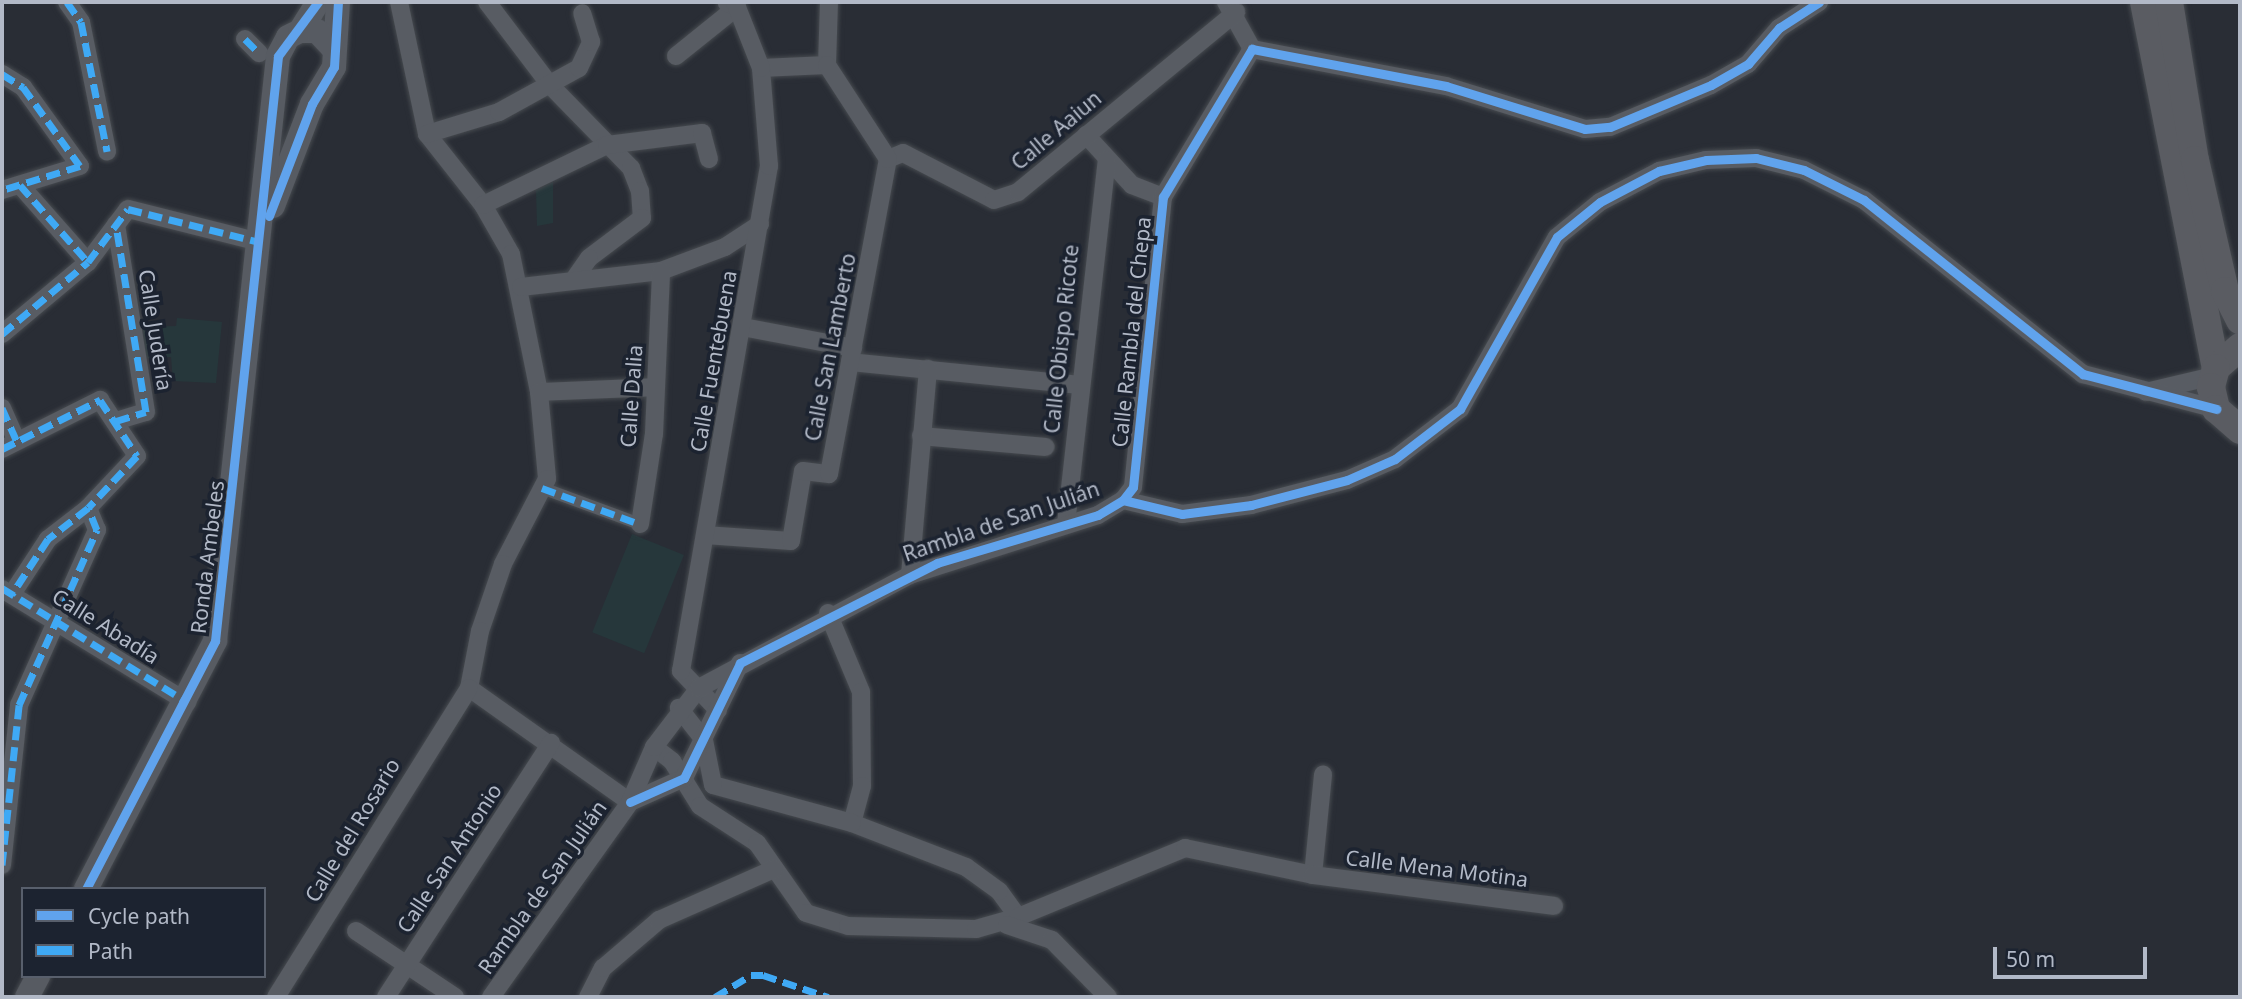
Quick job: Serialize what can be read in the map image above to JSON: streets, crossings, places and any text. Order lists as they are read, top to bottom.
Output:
{
  "streets": {
    "main road": ["Ronda Ambeles"],
    "street": [
      "Calle Aaiun",
      "Calle Judería",
      "Calle Rambla del Chepa",
      "Calle Obispo Ricote",
      "Calle San Lamberto",
      "Calle Fuentebuena",
      "Calle Dalia",
      "Rambla de San Julián",
      "Calle Abadía",
      "Calle del Rosario",
      "Calle San Antonio",
      "Calle Mena Motina"
    ]
  },
  "crossings": [
    ["Calle Aaiun", "Calle San Lamberto"],
    ["Calle Rambla del Chepa", "Rambla de San Julián"],
    ["Calle Obispo Ricote", "Rambla de San Julián"],
    ["Calle San Lamberto", "Calle Fuentebuena"],
    ["Calle Fuentebuena", "Rambla de San Julián"],
    ["Rambla de San Julián", "Calle Mena Motina"],
    ["Ronda Ambeles", "Calle Abadía"]
  ],
  "legend": ["Cycle path", "Path"],
  "scale_bar": "50 m"
}
